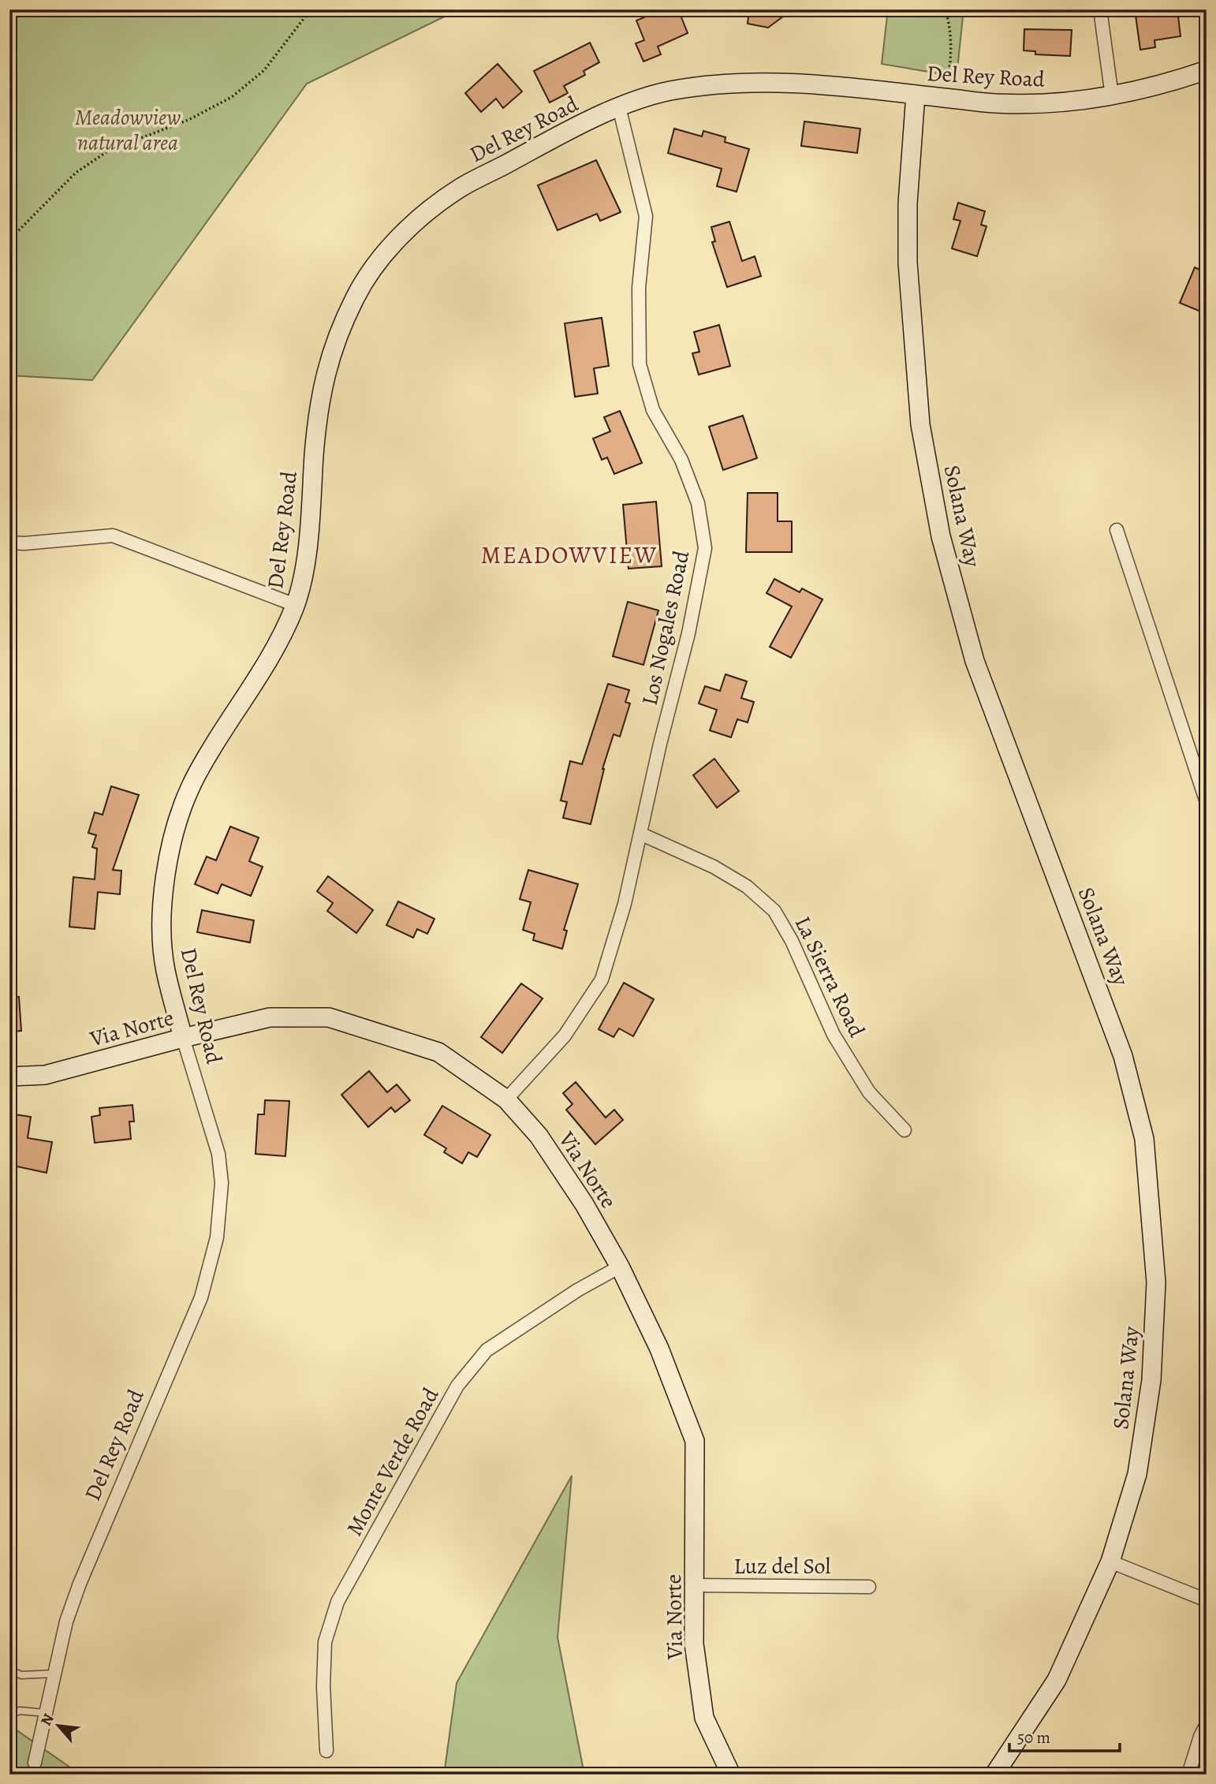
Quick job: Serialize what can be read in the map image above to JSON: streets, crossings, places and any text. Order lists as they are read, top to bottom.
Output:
{
  "streets": {
    "street": [
      "Del Rey Road",
      "Solana Way",
      "Los Nogales Road",
      "La Sierra Road",
      "Via Norte",
      "Monte Verde Road",
      "Luz del Sol"
    ]
  },
  "crossings": [
    ["Del Rey Road", "Solana Way"],
    ["Del Rey Road", "Los Nogales Road"],
    ["Del Rey Road", "Via Norte"],
    ["Los Nogales Road", "La Sierra Road"],
    ["Los Nogales Road", "Via Norte"],
    ["Via Norte", "Monte Verde Road"],
    ["Via Norte", "Luz del Sol"]
  ],
  "districts": ["MEADOWVIEW"],
  "parks": ["Meadowview natural area"],
  "scale_bar": "50 m",
  "north": "top left"
}
